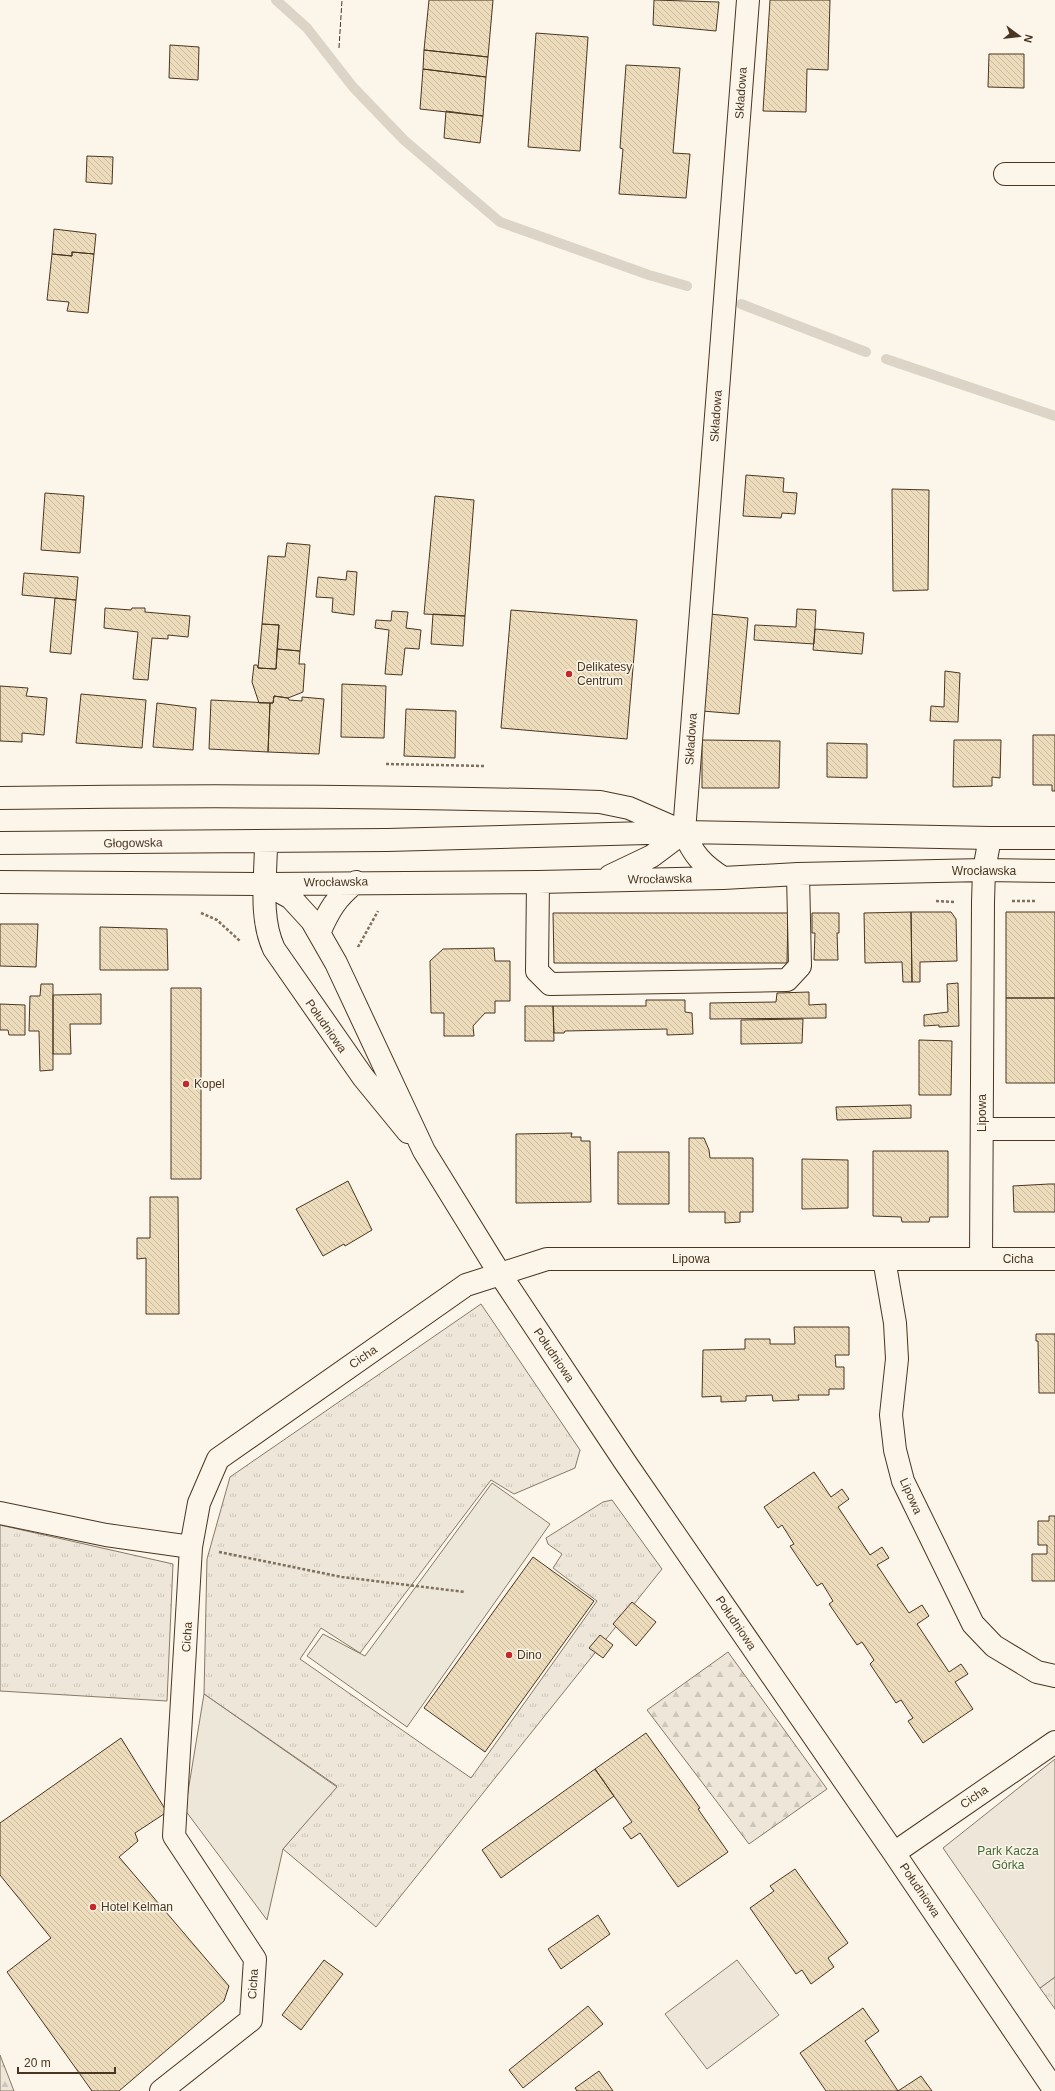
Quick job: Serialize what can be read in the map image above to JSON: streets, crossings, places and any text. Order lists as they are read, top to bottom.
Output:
{
  "streets": {
    "street": [
      "Składowa",
      "Głogowska",
      "Wrocławska",
      "Południowa",
      "Lipowa",
      "Cicha"
    ]
  },
  "crossings": [
    ["Głogowska", "Południowa"],
    ["Wrocławska", "Południowa"],
    ["Wrocławska", "Lipowa"],
    ["Południowa", "Lipowa"],
    ["Południowa", "Cicha"],
    ["Lipowa", "Cicha"]
  ],
  "parks": ["Park Kacza Górka"],
  "places": [
    "Delikatesy Centrum",
    "Kopel",
    "Dino",
    "Hotel Kelman"
  ],
  "scale_bar": "20 m",
  "north": "right"
}
